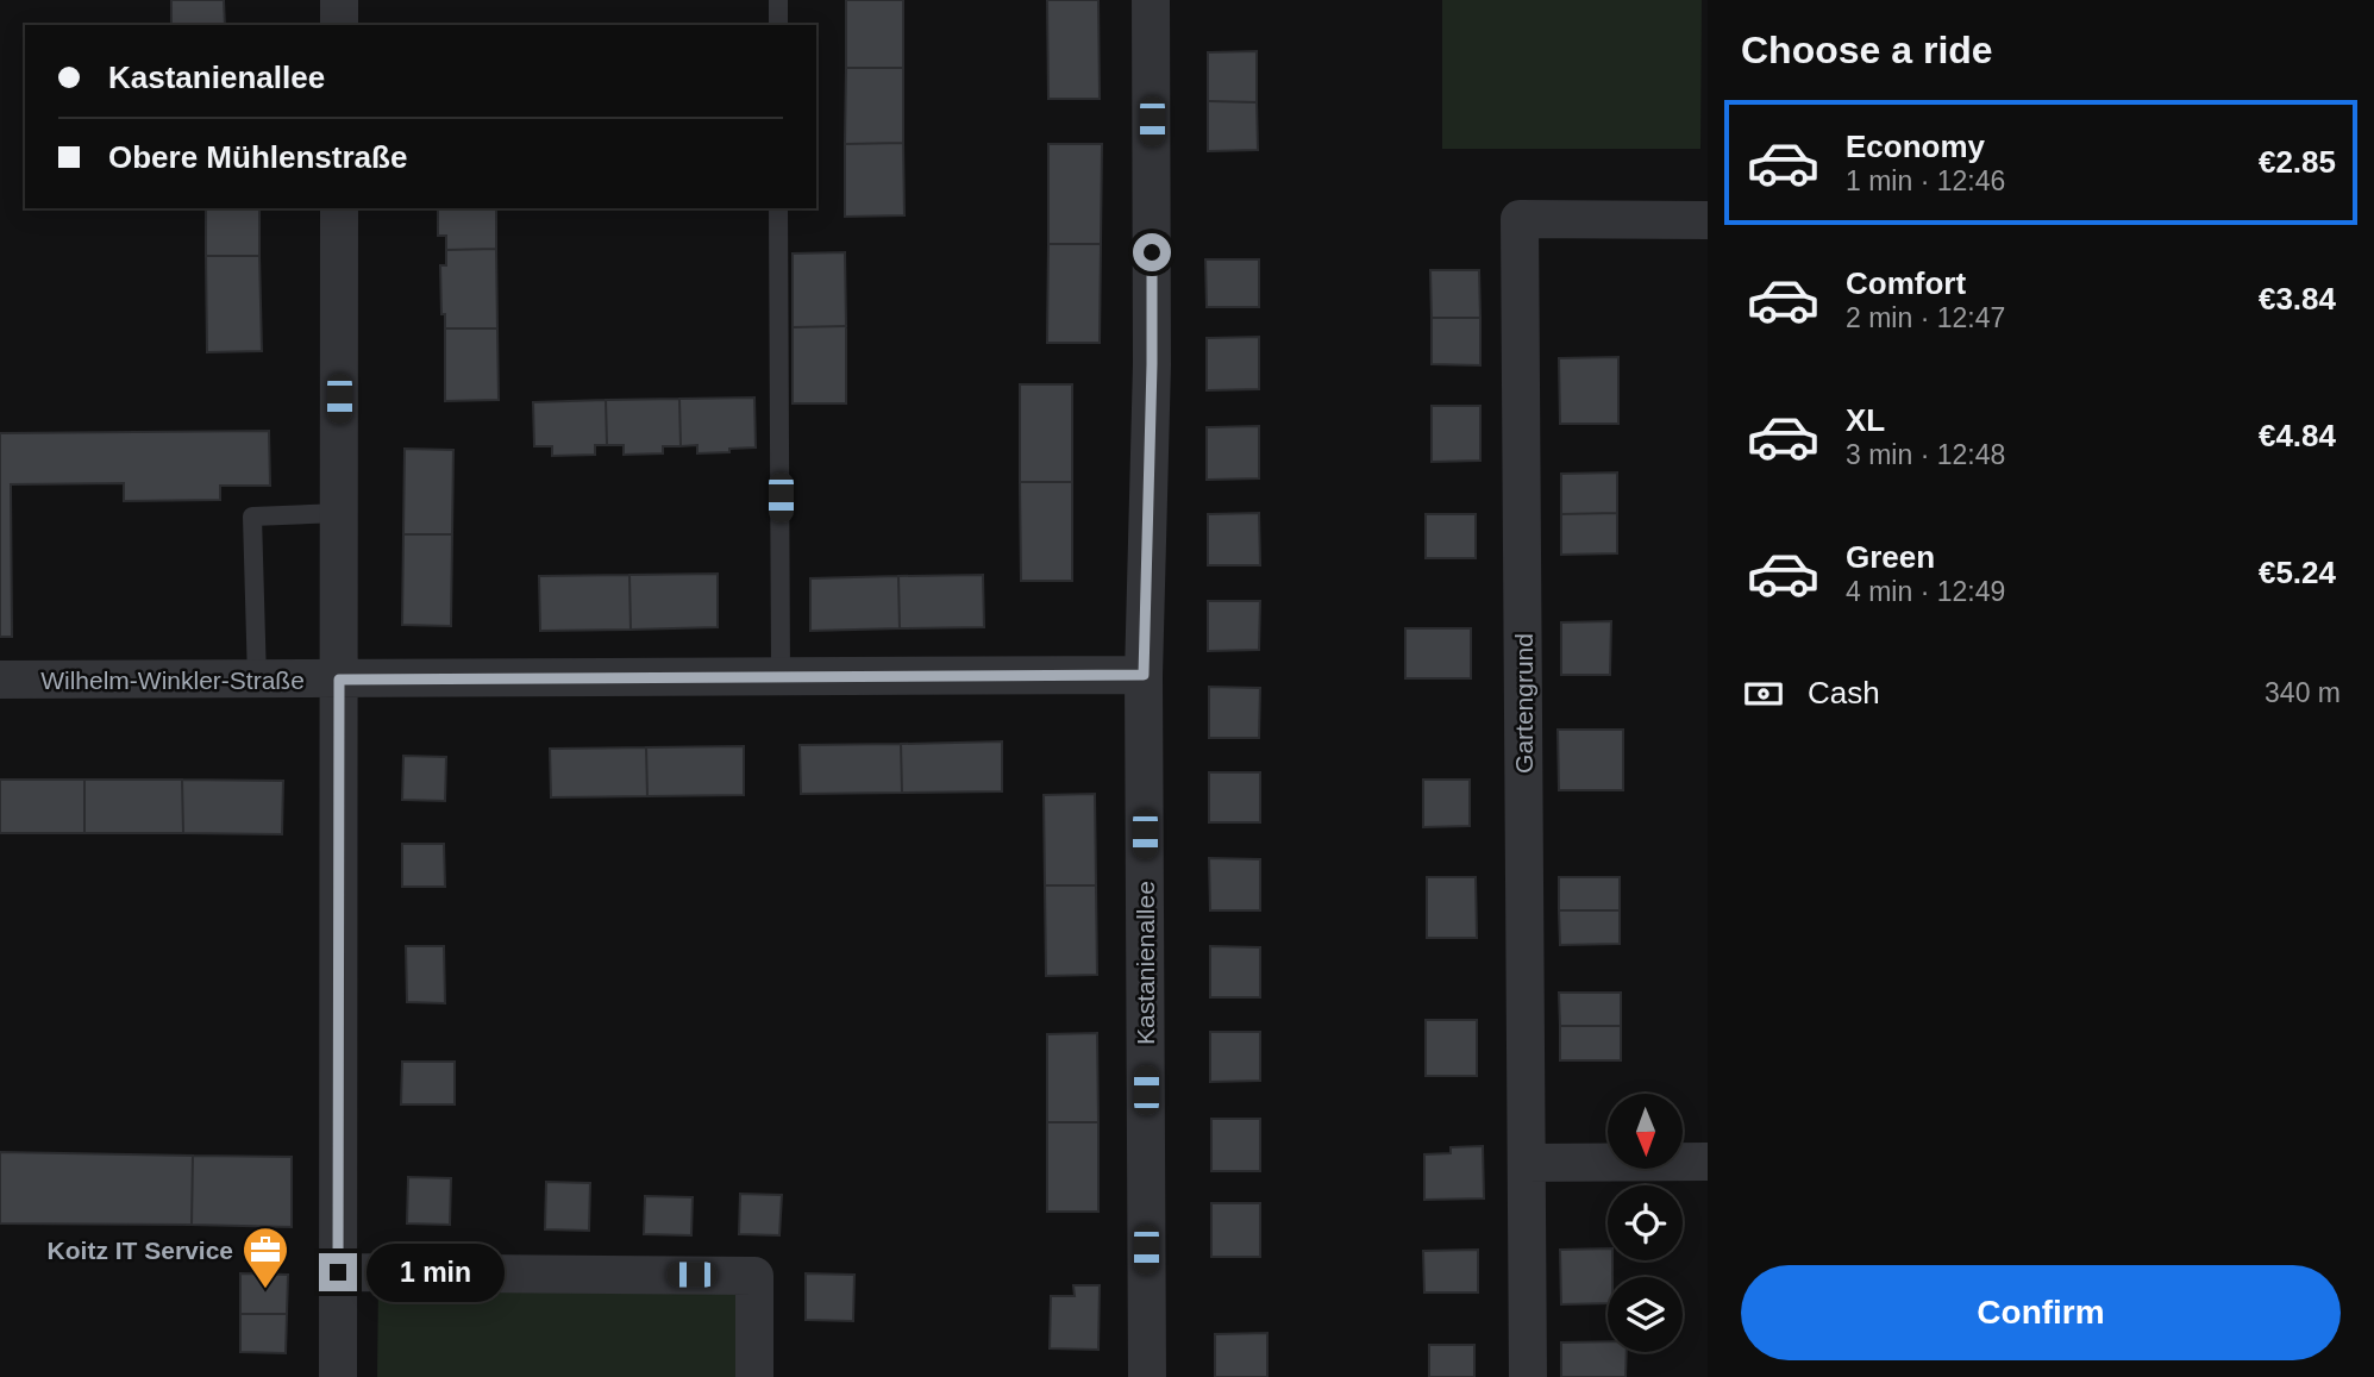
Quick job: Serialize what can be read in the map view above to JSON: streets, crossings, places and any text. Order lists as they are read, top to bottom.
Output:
{
  "streets": {
    "street": ["Wilhelm-Winkler-Straße", "Gartengrund", "Kastanienallee"]
  },
  "crossings": [
    ["Wilhelm-Winkler-Straße", "Kastanienallee"]
  ],
  "places": {
    "office": ["Koitz IT Service"]
  },
  "north": "bottom",
  "page": {
    "heading": "Choose a ride",
    "banner": ["Kastanienallee", "Obere Mühlenstraße"],
    "list": [
      {
        "name": "Economy",
        "note": "1 min · 12:46",
        "value": "€2.85"
      },
      {
        "name": "Comfort",
        "note": "2 min · 12:47",
        "value": "€3.84"
      },
      {
        "name": "XL",
        "note": "3 min · 12:48",
        "value": "€4.84"
      },
      {
        "name": "Green",
        "note": "4 min · 12:49",
        "value": "€5.24"
      }
    ],
    "pay": ["Cash", "340 m"],
    "bubble": "1 min",
    "buttons": "Confirm"
  }
}
